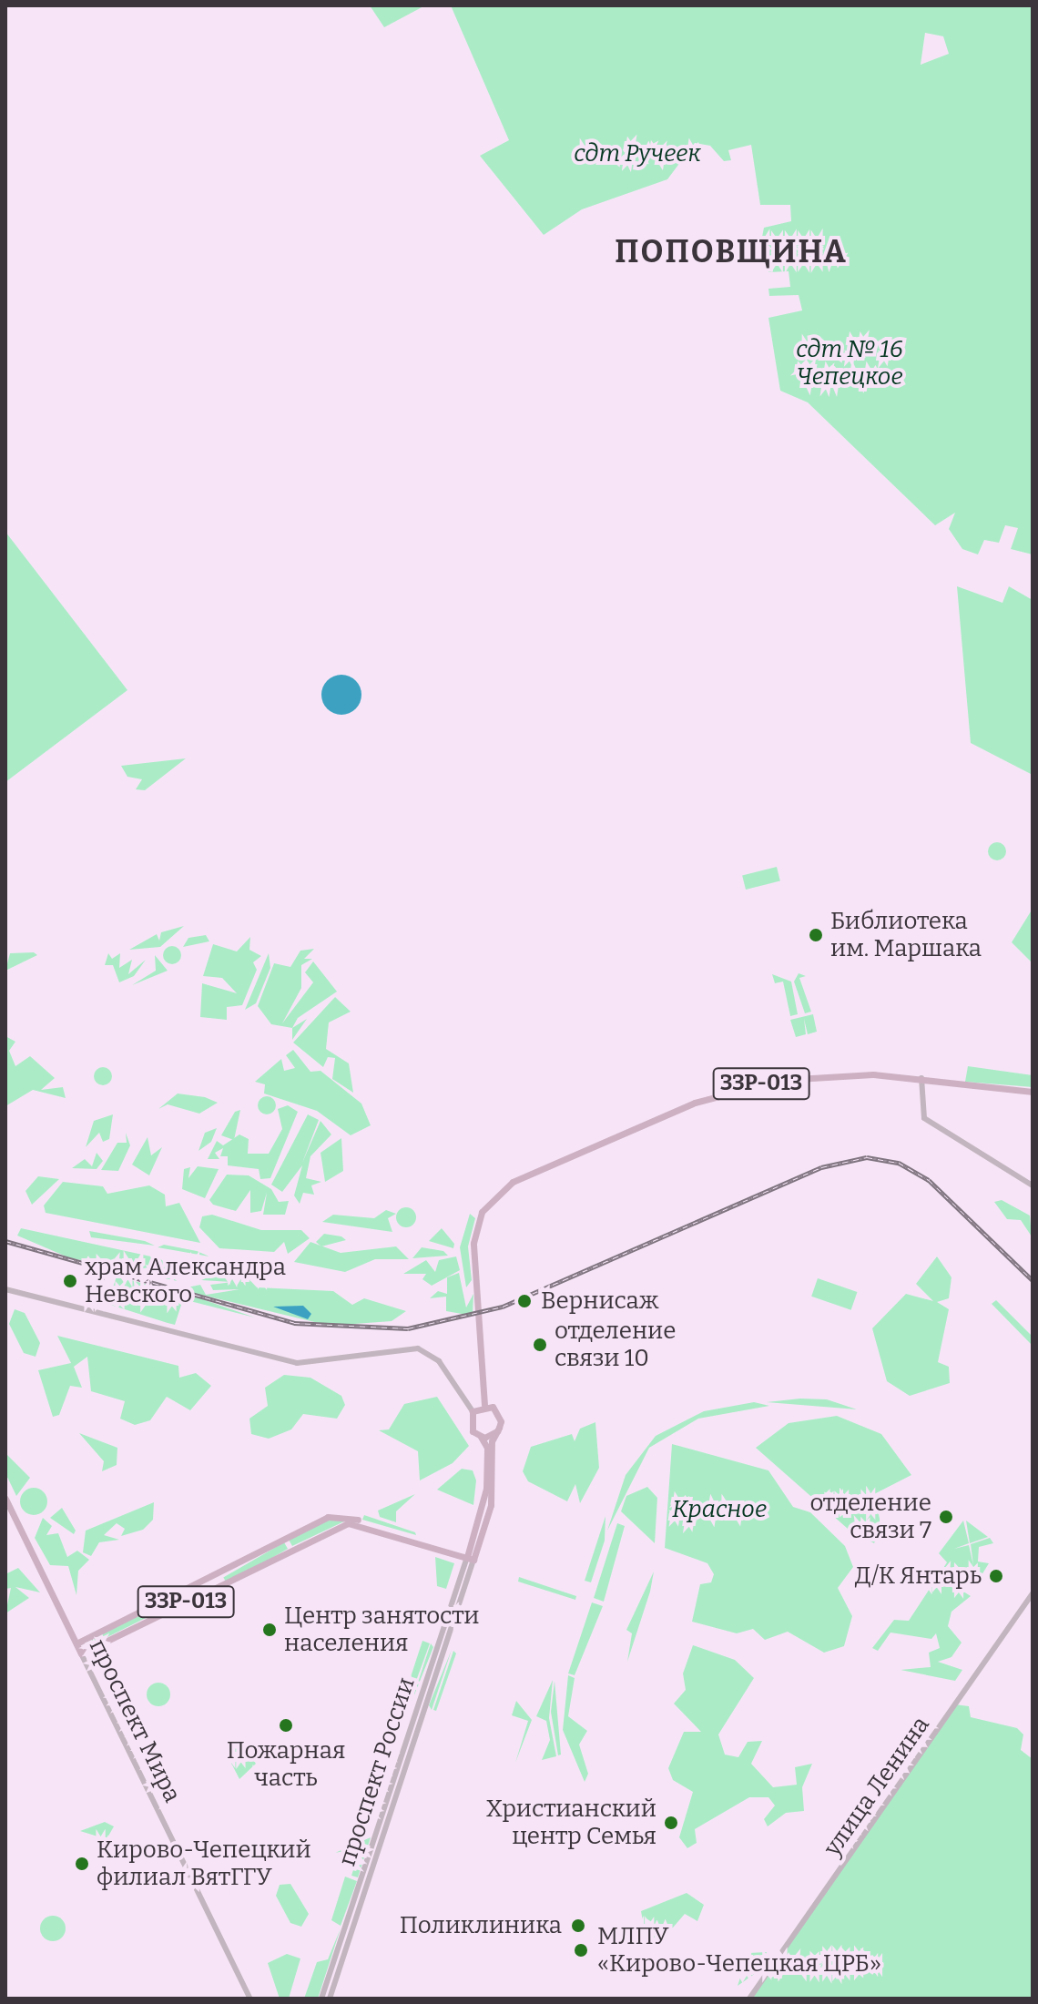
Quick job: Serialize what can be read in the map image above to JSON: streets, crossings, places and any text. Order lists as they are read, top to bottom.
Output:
{
  "streets": {
    "main road": [
      "33Р-013",
      "проспект Мира",
      "проспект России",
      "улица Ленина"
    ]
  },
  "crossings": [
    ["33Р-013", "проспект Мира"],
    ["33Р-013", "проспект России"]
  ],
  "districts": ["ПОПОВЩИНА"],
  "parks": ["сдт Ручеек", "сдт № 16 Чепецкое", "Красное"],
  "places": [
    "Библиотека им. Маршака",
    "храм Александра Невского",
    "Вернисаж",
    "отделение связи 10",
    "отделение связи 7",
    "Д/К Янтарь",
    "Центр занятости населения",
    "Пожарная часть",
    "Христианский центр Семья",
    "Кирово-Чепецкий филиал ВятГГУ",
    "Поликлиника",
    "МЛПУ «Кирово-Чепецкая ЦРБ»"
  ]
}
